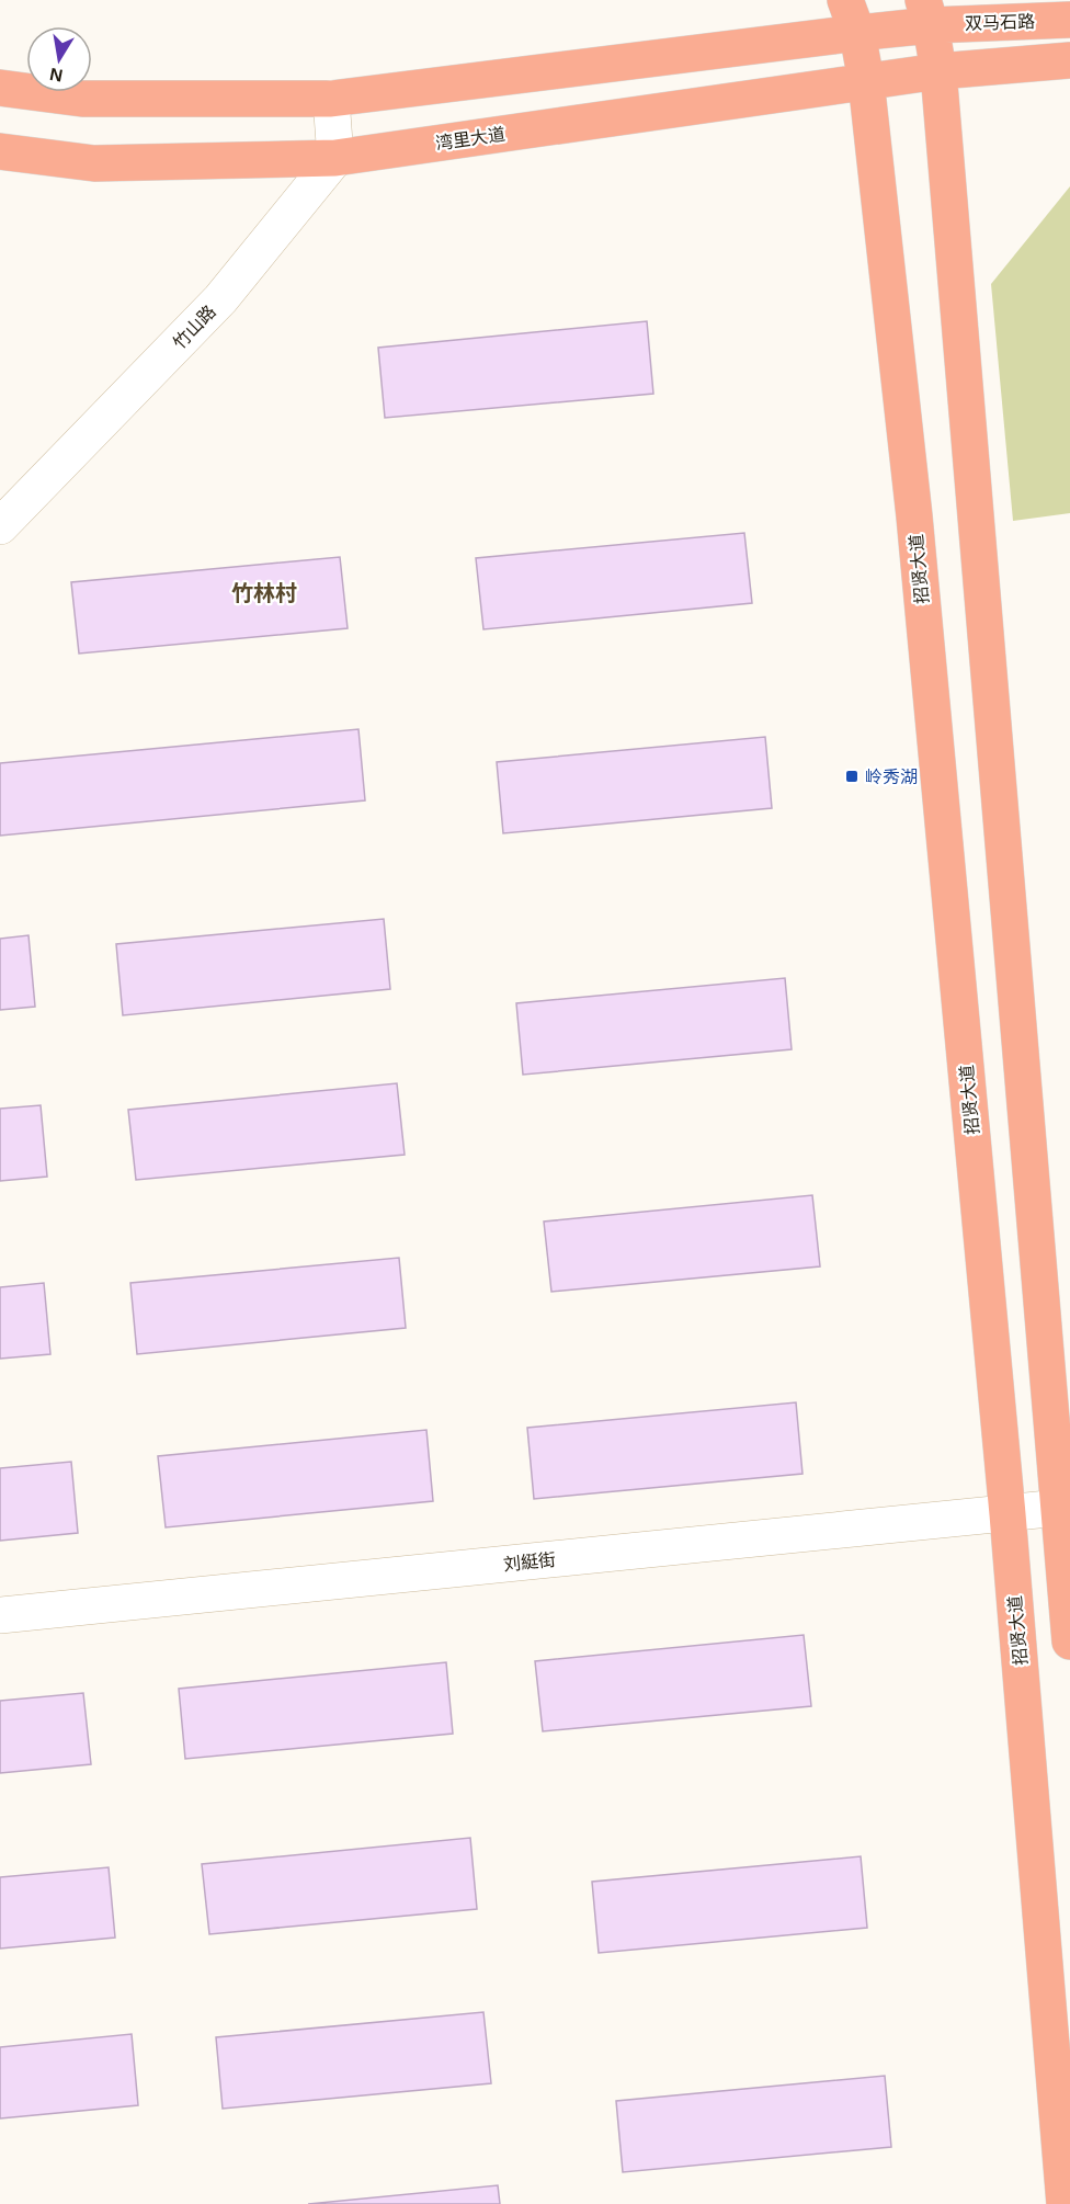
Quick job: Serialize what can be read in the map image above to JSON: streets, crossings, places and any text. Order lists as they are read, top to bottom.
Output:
{
  "streets": {
    "main road": ["双马石路", "湾里大道", "招贤大道"],
    "street": ["竹山路", "刘綎街"]
  },
  "crossings": [
    ["湾里大道", "竹山路"],
    ["湾里大道", "招贤大道"],
    ["招贤大道", "刘綎街"]
  ],
  "districts": ["竹林村"],
  "places": {
    "transit": ["岭秀湖"]
  },
  "north": "bottom"
}
